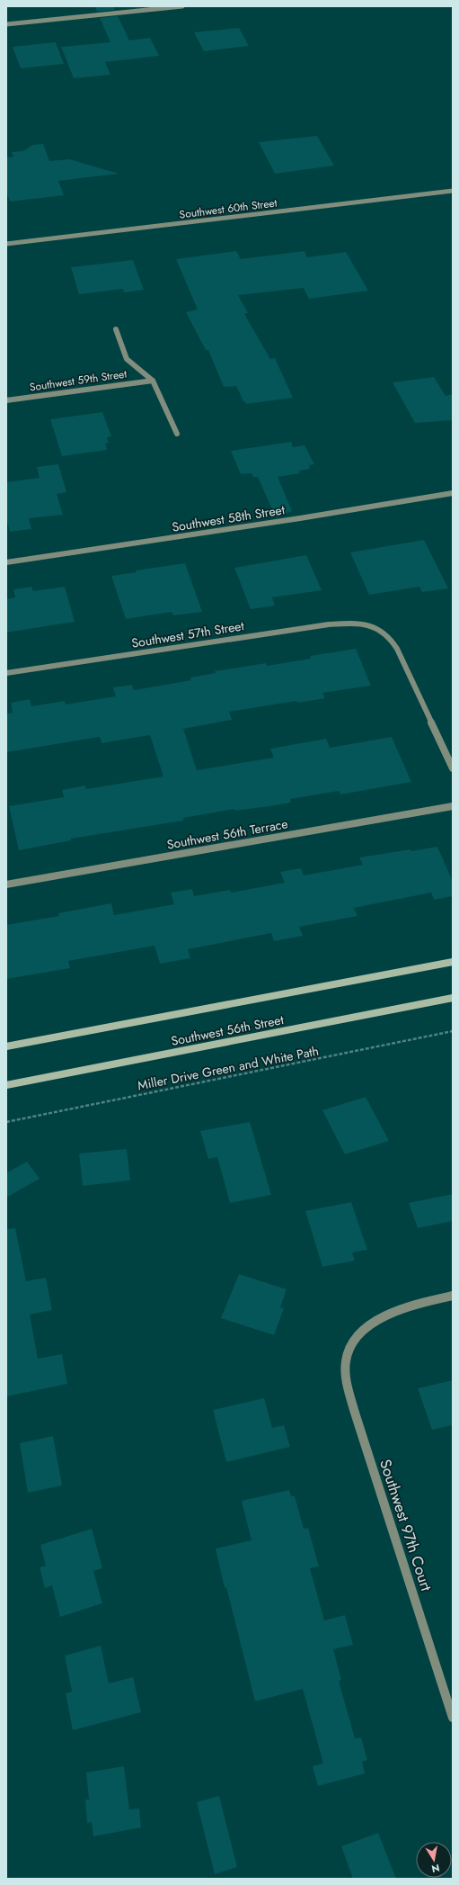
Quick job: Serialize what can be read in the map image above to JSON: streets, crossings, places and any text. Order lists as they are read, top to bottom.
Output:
{
  "streets": {
    "main road": ["Southwest 56th Street"],
    "street": [
      "Southwest 60th Street",
      "Southwest 59th Street",
      "Southwest 58th Street",
      "Southwest 57th Street",
      "Southwest 56th Terrace",
      "Southwest 97th Court"
    ],
    "path": ["Miller Drive Green and White Path"]
  },
  "north": "bottom"
}
